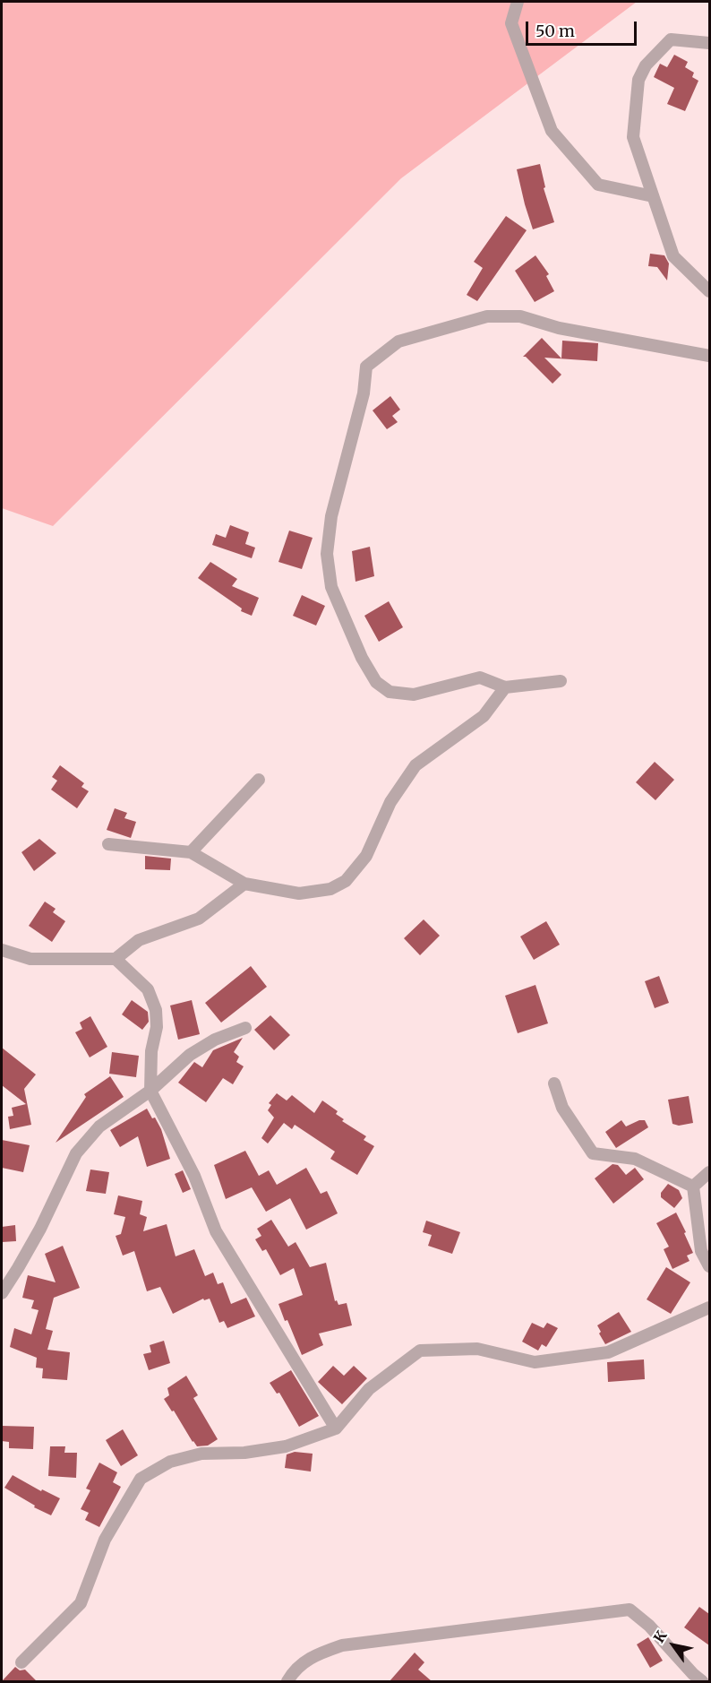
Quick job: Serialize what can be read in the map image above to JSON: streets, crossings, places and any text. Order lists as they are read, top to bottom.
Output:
{
  "scale_bar": "50 m",
  "north": "top left"
}
